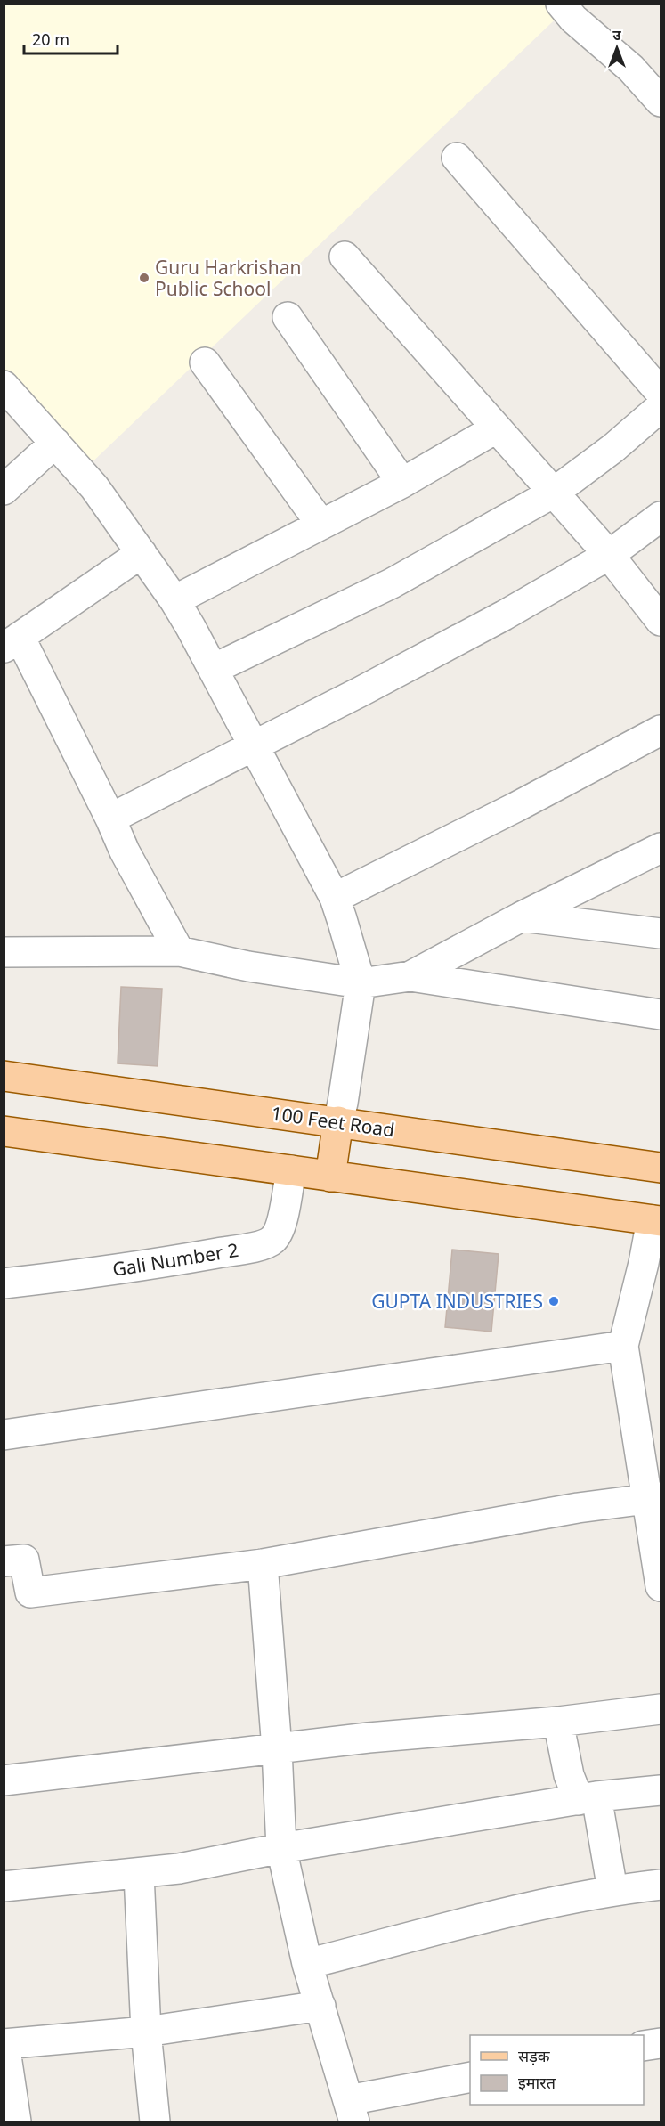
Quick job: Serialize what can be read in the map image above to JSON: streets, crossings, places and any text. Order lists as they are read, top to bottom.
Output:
{
  "streets": {
    "main road": ["100 Feet Road"],
    "street": ["Gali Number 2"]
  },
  "places": ["Guru Harkrishan Public School", "GUPTA INDUSTRIES"],
  "legend": ["सड़क", "इमारत"],
  "scale_bar": "20 m",
  "north": "top"
}
